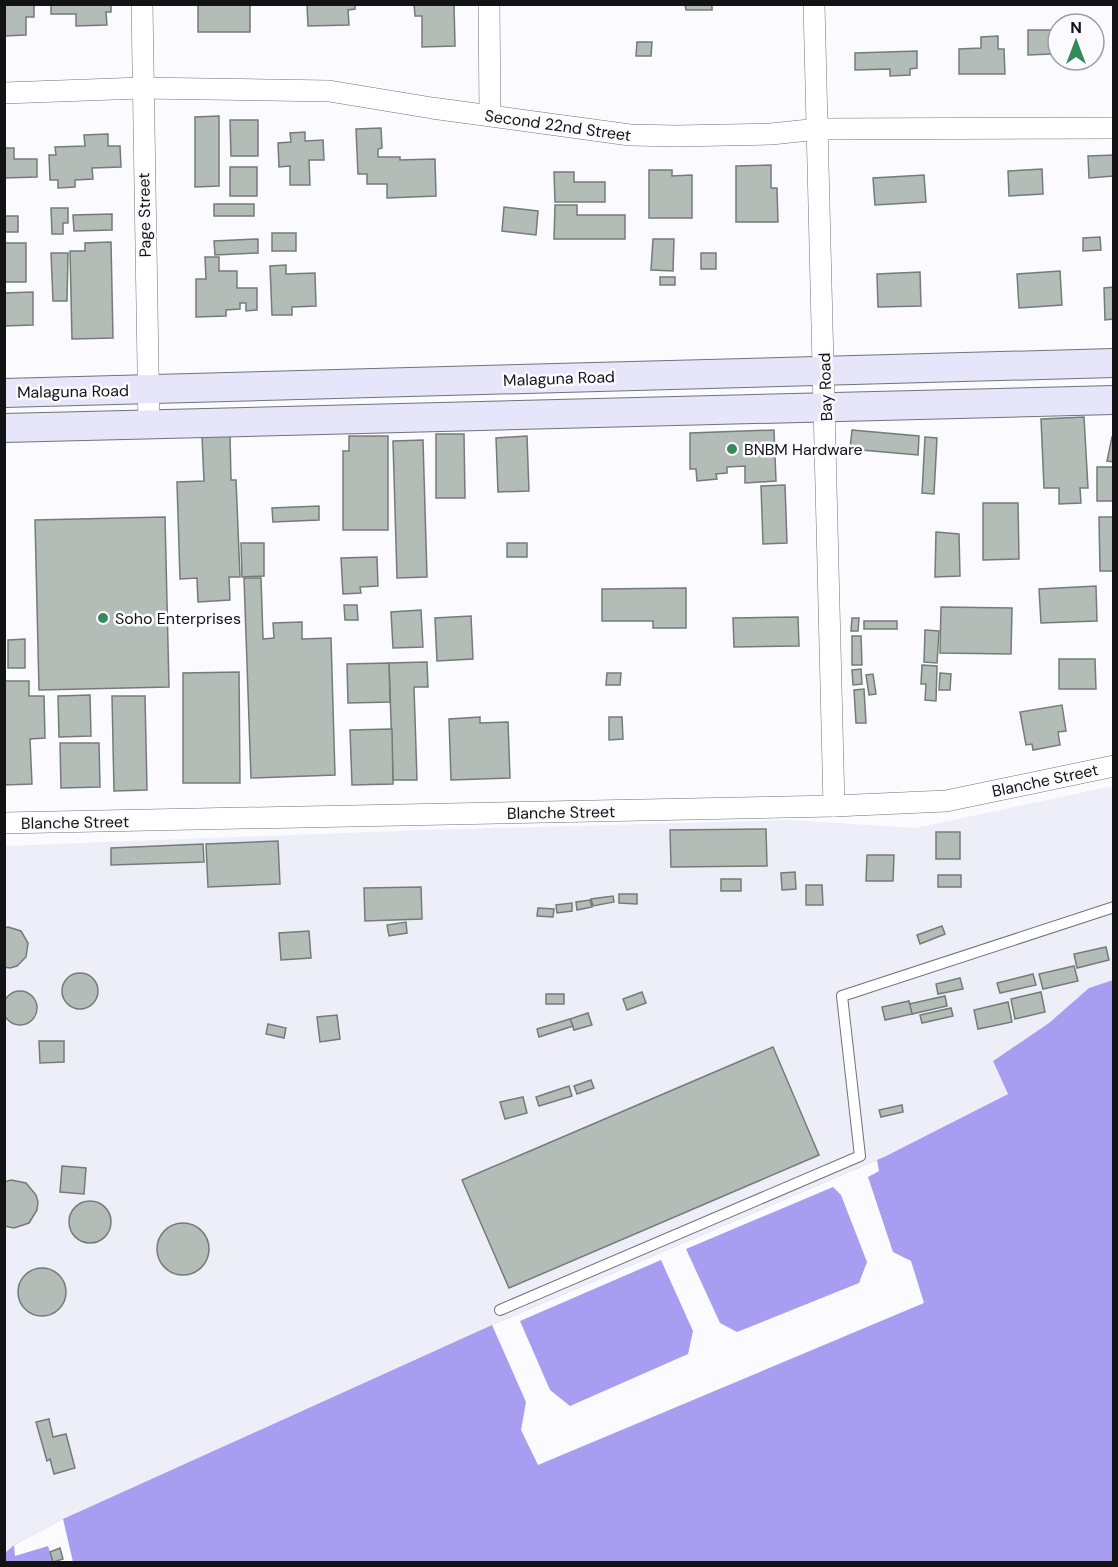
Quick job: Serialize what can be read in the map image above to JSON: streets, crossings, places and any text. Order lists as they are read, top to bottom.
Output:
{
  "streets": {
    "street": [
      "Second 22nd Street",
      "Page Street",
      "Malaguna Road",
      "Bay Road",
      "Blanche Street"
    ]
  },
  "crossings": [
    ["Second 22nd Street", "Page Street"],
    ["Second 22nd Street", "Bay Road"],
    ["Page Street", "Malaguna Road"],
    ["Malaguna Road", "Bay Road"],
    ["Bay Road", "Blanche Street"]
  ],
  "places": ["BNBM Hardware", "Soho Enterprises"],
  "north": "top"
}
